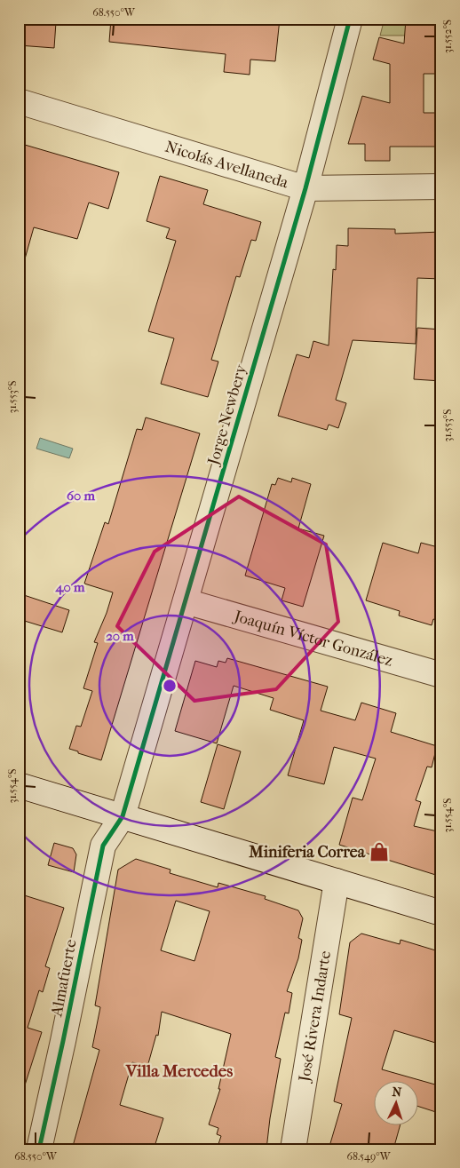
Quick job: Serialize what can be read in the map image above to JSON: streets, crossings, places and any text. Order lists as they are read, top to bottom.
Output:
{
  "streets": {
    "street": [
      "Nicolás Avellaneda",
      "Jorge Newbery",
      "Joaquín Víctor González",
      "Almafuerte",
      "José Rivera Indarte"
    ]
  },
  "crossings": [
    ["Nicolás Avellaneda", "Jorge Newbery"],
    ["Jorge Newbery", "Joaquín Víctor González"],
    ["Jorge Newbery", "Almafuerte"]
  ],
  "districts": ["Villa Mercedes"],
  "places": {
    "shop": ["Miniferia Correa"]
  },
  "north": "top",
  "coordinates": [
    "68.550°W",
    "31.552°S",
    "31.553°S",
    "31.554°S",
    "68.549°W"
  ],
  "rings": ["60 m", "40 m", "20 m"]
}
